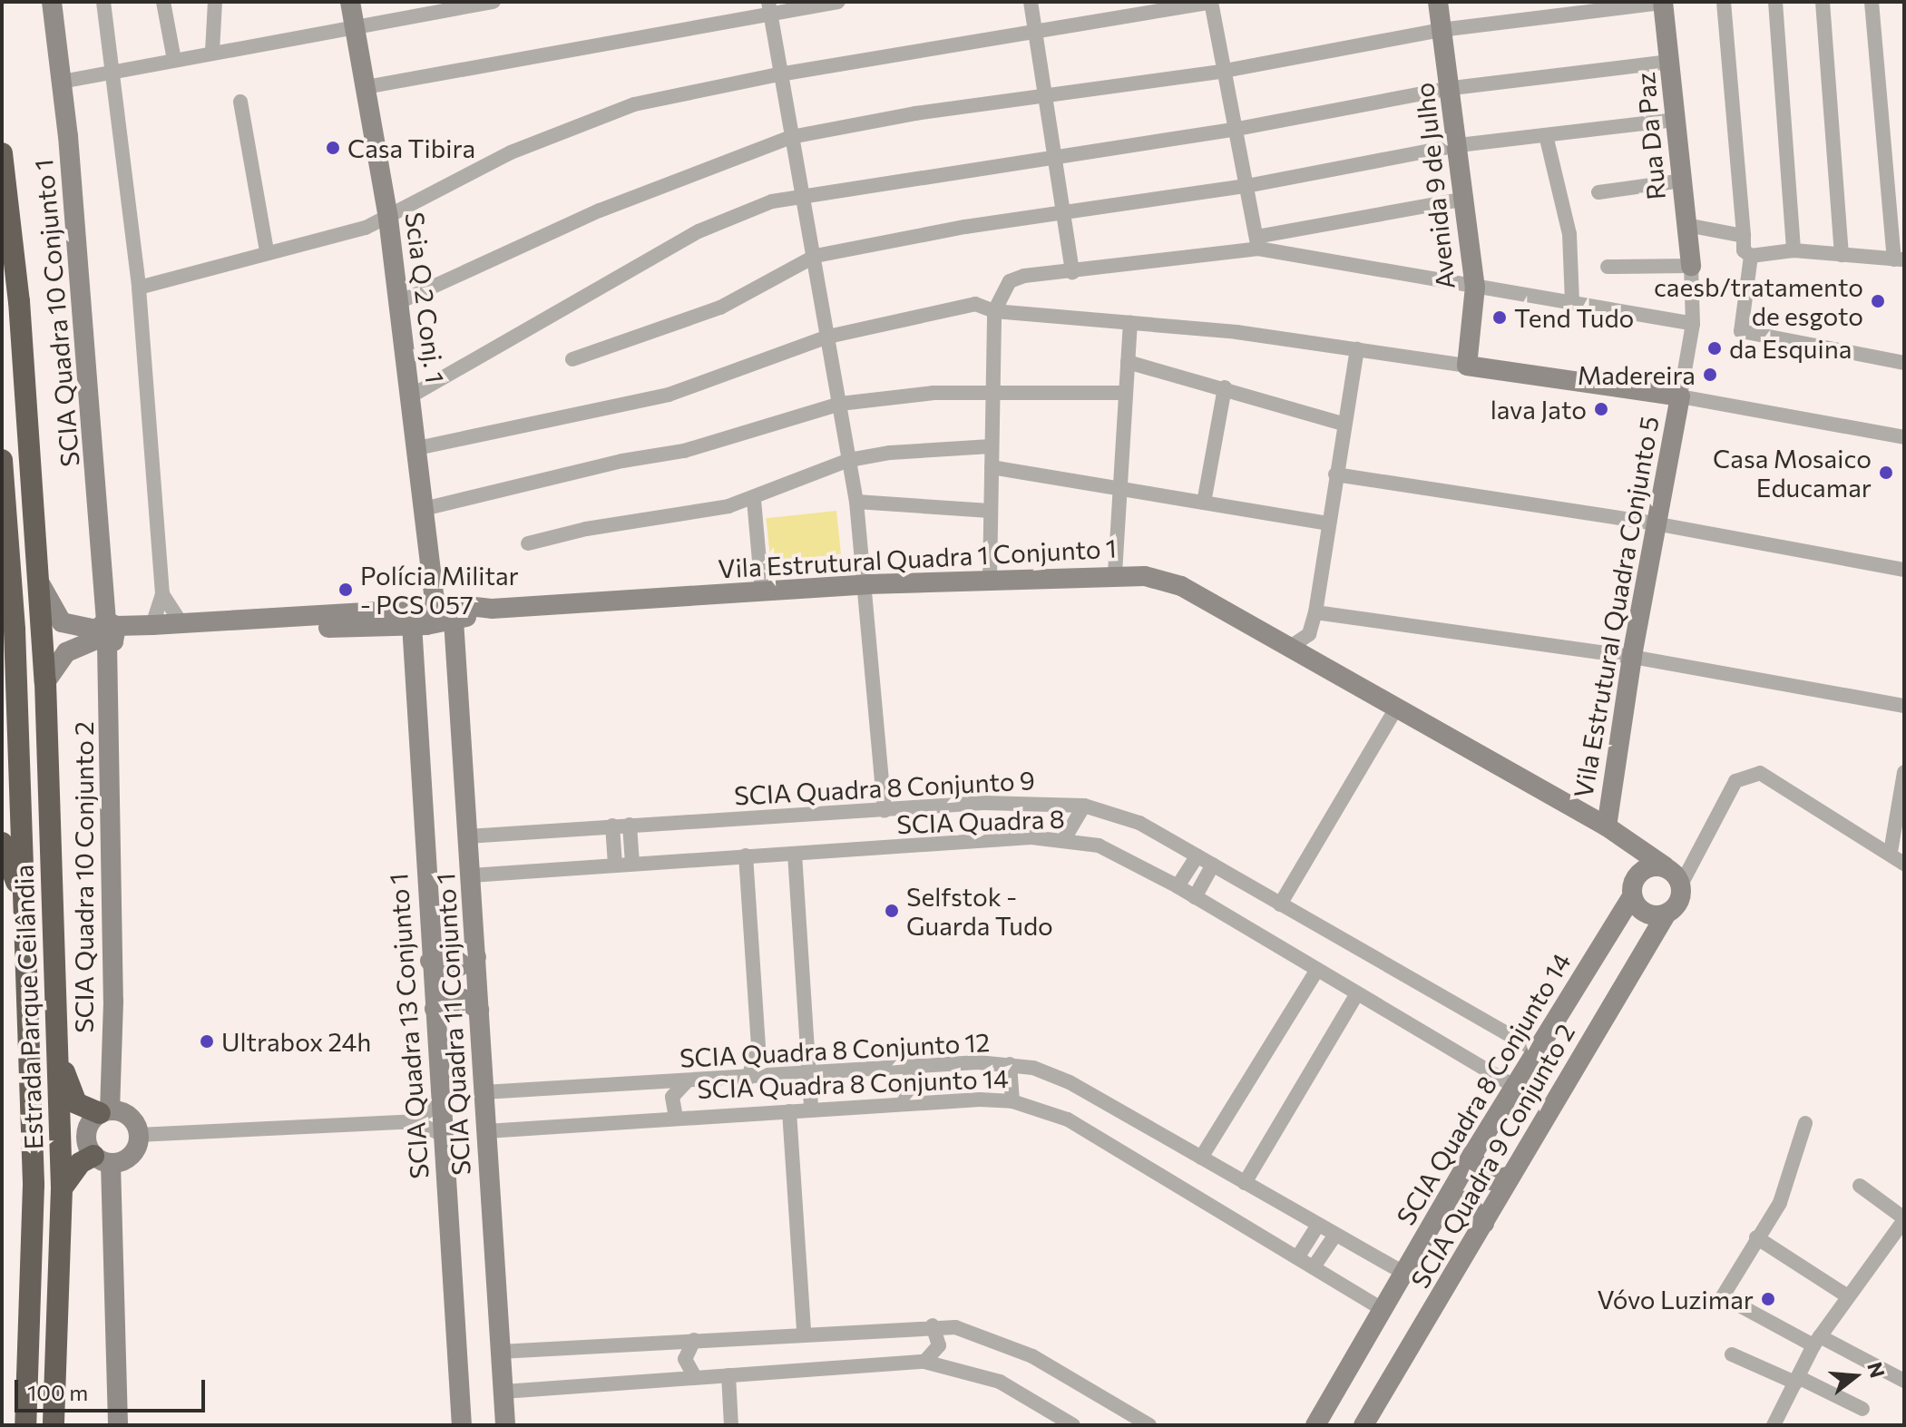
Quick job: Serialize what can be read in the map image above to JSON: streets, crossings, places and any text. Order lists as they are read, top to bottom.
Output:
{
  "streets": {
    "highway": ["Estrada Parque Ceilândia"],
    "street": [
      "Rua Da Paz",
      "Avenida 9 de Julho",
      "Scia Q 2 Conj. 1",
      "SCIA Quadra 10 Conjunto 1",
      "Vila Estrutural Quadra 1 Conjunto 1",
      "Vila Estrutural Quadra Conjunto 5",
      "SCIA Quadra 8 Conjunto 9",
      "SCIA Quadra 8",
      "SCIA Quadra 10 Conjunto 2",
      "SCIA Quadra 11 Conjunto 1",
      "SCIA Quadra 13 Conjunto 1",
      "SCIA Quadra 8 Conjunto 12",
      "SCIA Quadra 8 Conjunto 14",
      "SCIA Quadra 9 Conjunto 2"
    ]
  },
  "crossings": [
    ["Scia Q 2 Conj. 1", "Vila Estrutural Quadra 1 Conjunto 1"],
    ["Scia Q 2 Conj. 1", "SCIA Quadra 11 Conjunto 1"],
    ["SCIA Quadra 10 Conjunto 1", "SCIA Quadra 10 Conjunto 2"],
    ["Vila Estrutural Quadra 1 Conjunto 1", "Vila Estrutural Quadra Conjunto 5"],
    ["Vila Estrutural Quadra 1 Conjunto 1", "SCIA Quadra 11 Conjunto 1"],
    ["Vila Estrutural Quadra 1 Conjunto 1", "SCIA Quadra 13 Conjunto 1"],
    ["Vila Estrutural Quadra 1 Conjunto 1", "SCIA Quadra 8 Conjunto 14"],
    ["Vila Estrutural Quadra 1 Conjunto 1", "SCIA Quadra 9 Conjunto 2"],
    ["SCIA Quadra 8 Conjunto 9", "SCIA Quadra 11 Conjunto 1"],
    ["SCIA Quadra 8 Conjunto 9", "SCIA Quadra 8 Conjunto 14"],
    ["SCIA Quadra 8", "SCIA Quadra 11 Conjunto 1"],
    ["SCIA Quadra 8", "SCIA Quadra 8 Conjunto 14"],
    ["SCIA Quadra 11 Conjunto 1", "SCIA Quadra 8 Conjunto 12"],
    ["SCIA Quadra 11 Conjunto 1", "SCIA Quadra 8 Conjunto 14"],
    ["SCIA Quadra 8 Conjunto 12", "SCIA Quadra 8 Conjunto 14"],
    ["SCIA Quadra 8 Conjunto 14", "SCIA Quadra 9 Conjunto 2"]
  ],
  "places": [
    "Casa Tibira",
    "caesb/tratamento de esgoto",
    "Tend Tudo",
    "da Esquina",
    "Madereira",
    "lava Jato",
    "Casa Mosaico Educamar",
    "Polícia Militar - PCS 057",
    "Selfstok - Guarda Tudo",
    "Ultrabox 24h",
    "Vóvo Luzimar"
  ],
  "scale_bar": "100 m",
  "north": "right"
}
